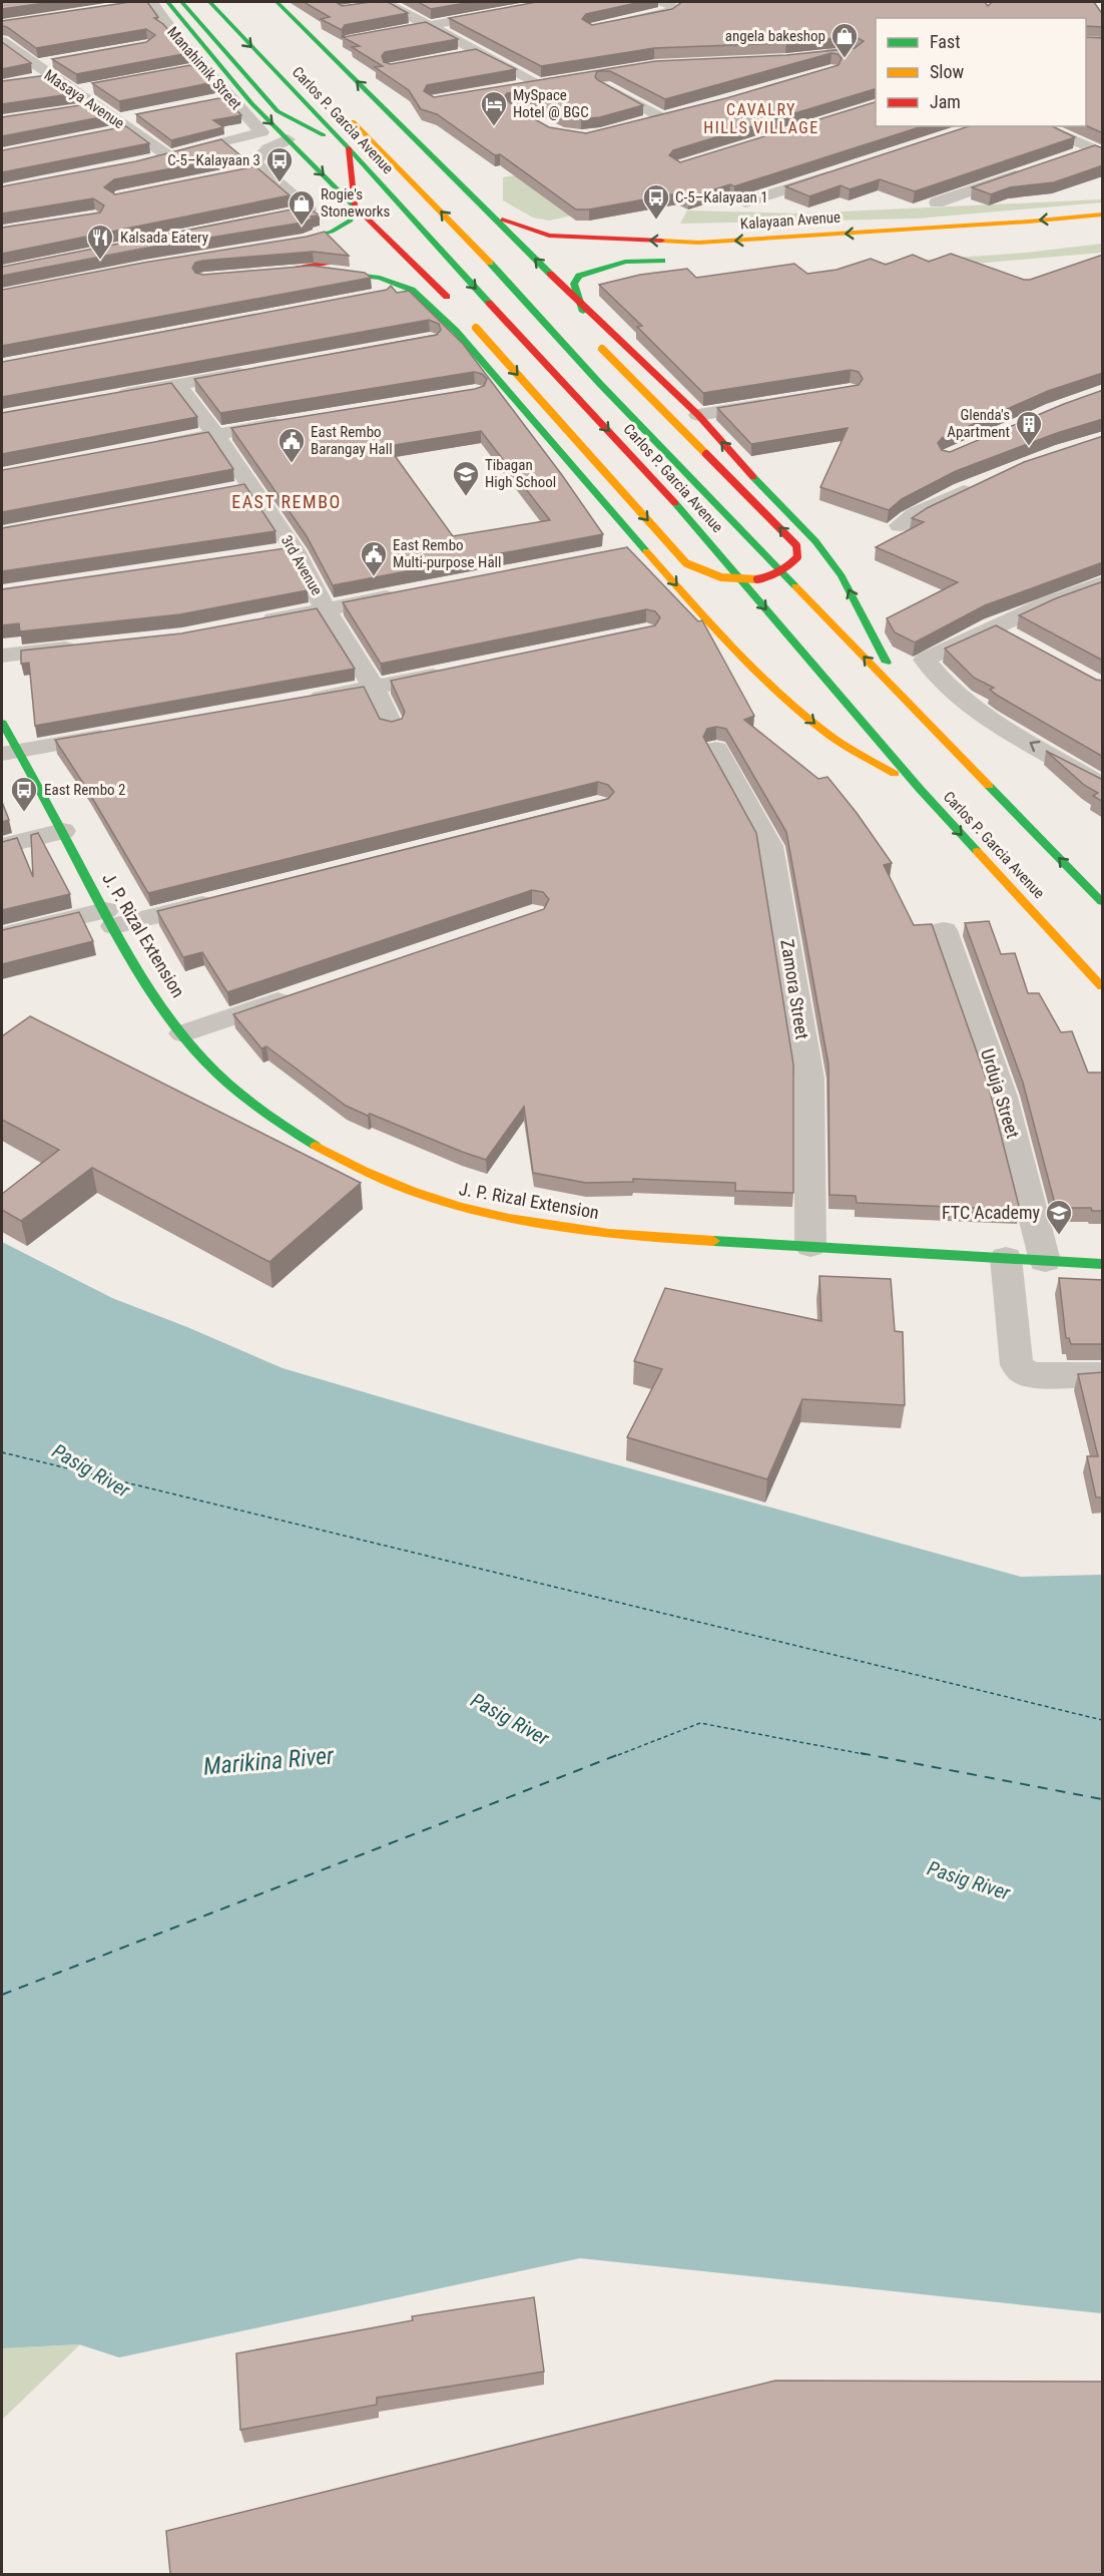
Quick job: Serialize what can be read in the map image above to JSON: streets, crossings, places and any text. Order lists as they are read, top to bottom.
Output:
{
  "streets": {
    "main road": ["Carlos P. Garcia Avenue", "Kalayaan Avenue", "J. P. Rizal Extension"],
    "street": [
      "Manahimik Street",
      "Masaya Avenue",
      "3rd Avenue",
      "Zamora Street",
      "Urduja Street"
    ]
  },
  "crossings": [
    ["Manahimik Street", "Masaya Avenue"],
    ["J. P. Rizal Extension", "Zamora Street"],
    ["J. P. Rizal Extension", "Urduja Street"]
  ],
  "one_way": ["Kalayaan Avenue"],
  "districts": ["CAVALRY HILLS VILLAGE", "EAST REMBO"],
  "water": ["Pasig River", "Marikina River"],
  "places": {
    "shop": ["angela bakeshop", "Rogie's Stoneworks"],
    "hotel": ["MySpace Hotel @ BGC"],
    "bus stop": ["C-5–Kalayaan 3", "C-5–Kalayaan 1", "East Rembo 2"],
    "restaurant": ["Kalsada Eatery"],
    "building": ["Glenda's Apartment"],
    "public building": ["East Rembo Barangay Hall", "East Rembo Multi-purpose Hall"],
    "school or university": ["Tibagan High School", "FTC Academy"]
  },
  "legend": ["Fast", "Slow", "Jam"]
}
